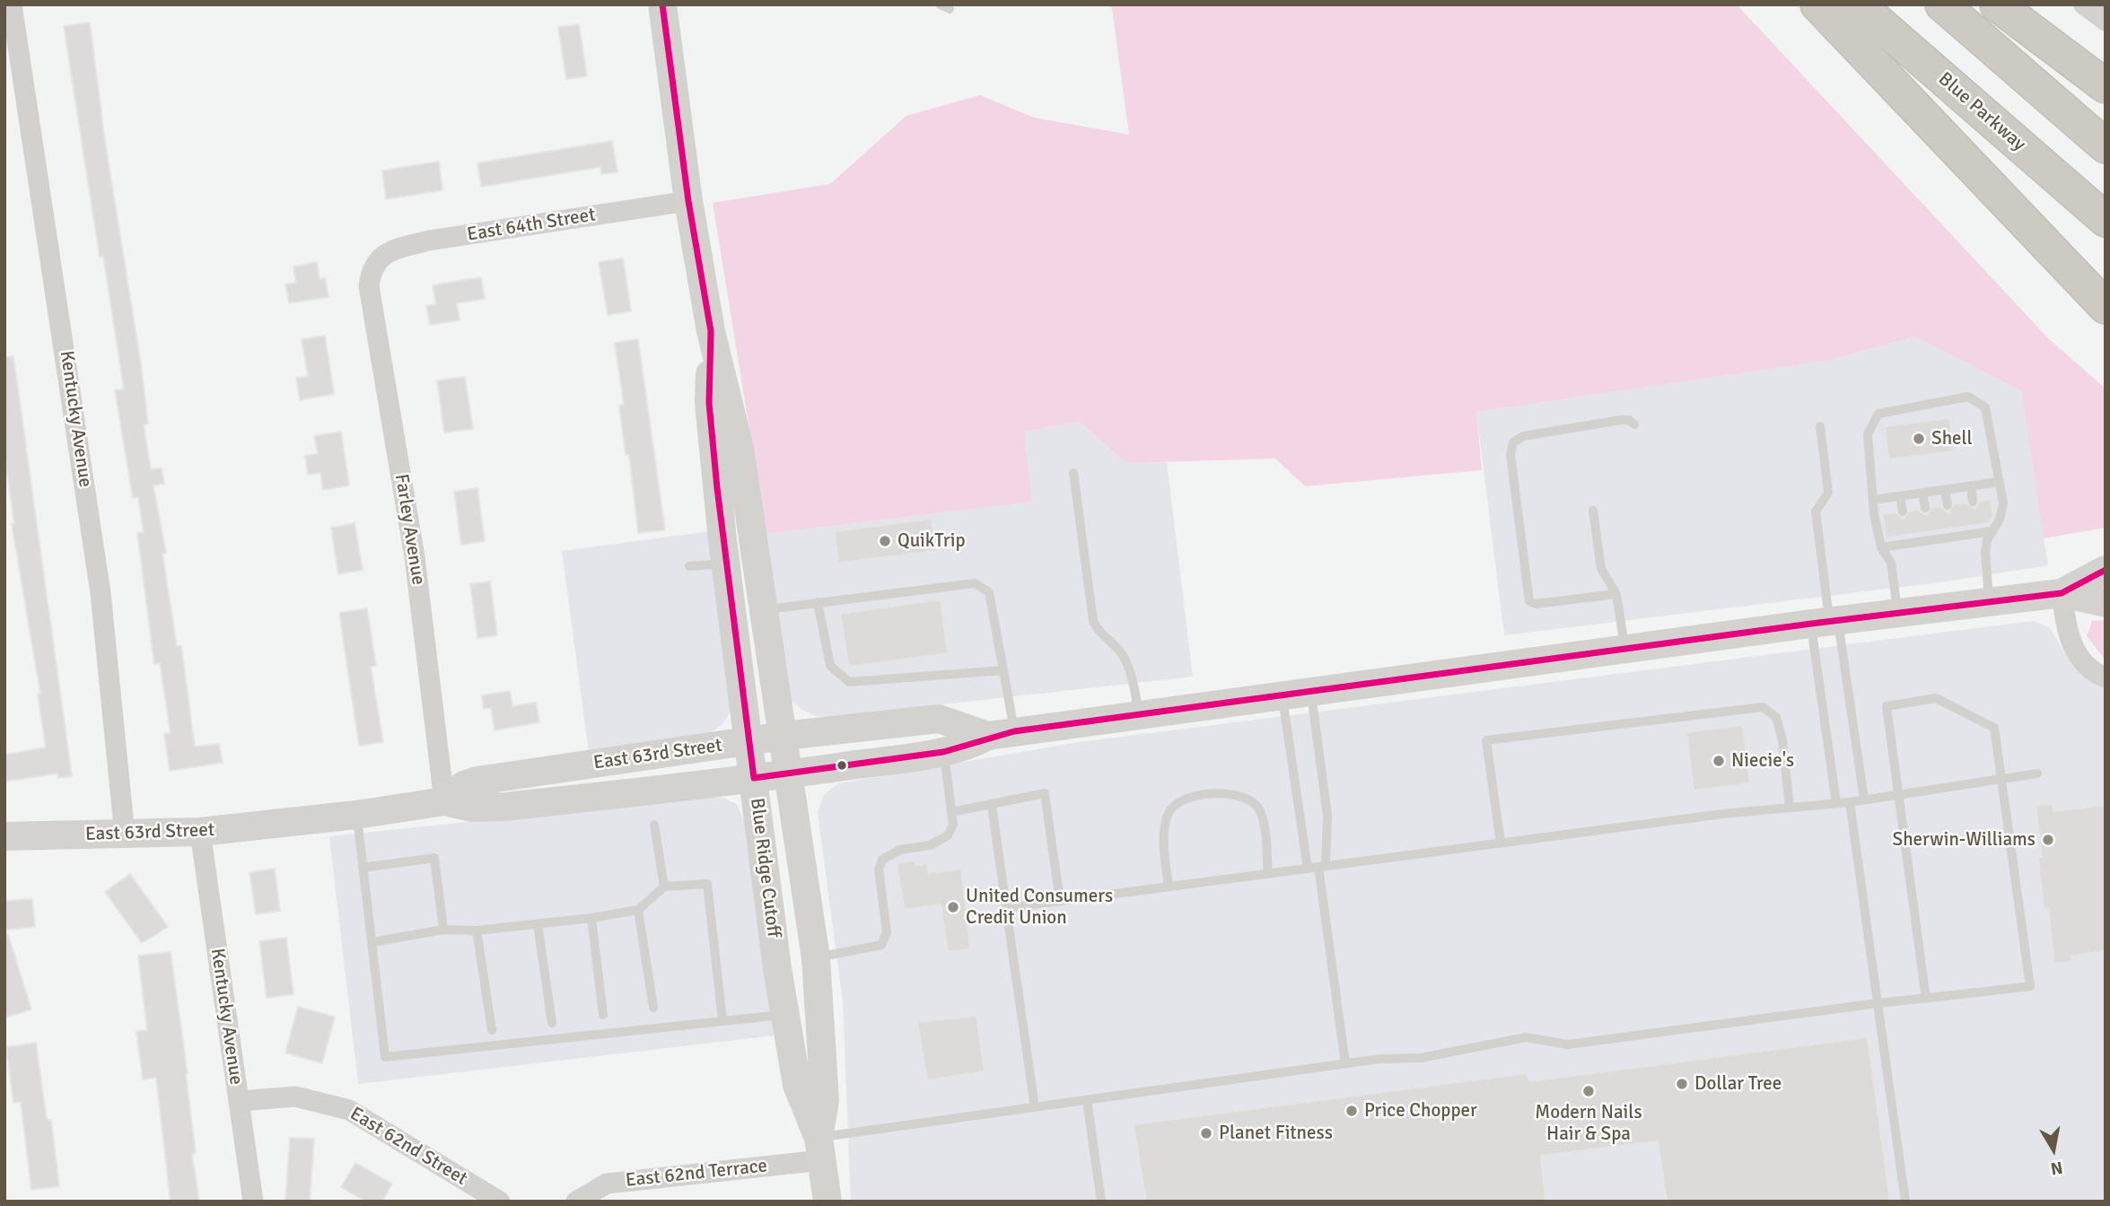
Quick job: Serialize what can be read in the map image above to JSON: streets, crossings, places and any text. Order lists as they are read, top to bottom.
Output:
{
  "streets": {
    "highway": ["Blue Parkway"],
    "main road": ["East 63rd Street", "Blue Ridge Cutoff"],
    "street": [
      "East 64th Street",
      "Kentucky Avenue",
      "Farley Avenue",
      "East 62nd Street",
      "East 62nd Terrace"
    ]
  },
  "crossings": [
    ["East 64th Street", "Farley Avenue"],
    ["East 64th Street", "Blue Ridge Cutoff"],
    ["Kentucky Avenue", "East 63rd Street"],
    ["Kentucky Avenue", "East 62nd Street"],
    ["Farley Avenue", "East 63rd Street"],
    ["East 63rd Street", "Blue Ridge Cutoff"],
    ["Blue Ridge Cutoff", "East 62nd Terrace"]
  ],
  "places": [
    "Shell",
    "QuikTrip",
    "Niecie's",
    "Sherwin-Williams",
    "United Consumers Credit Union",
    "Dollar Tree",
    "Modern Nails Hair & Spa",
    "Price Chopper",
    "Planet Fitness"
  ],
  "north": "bottom"
}
